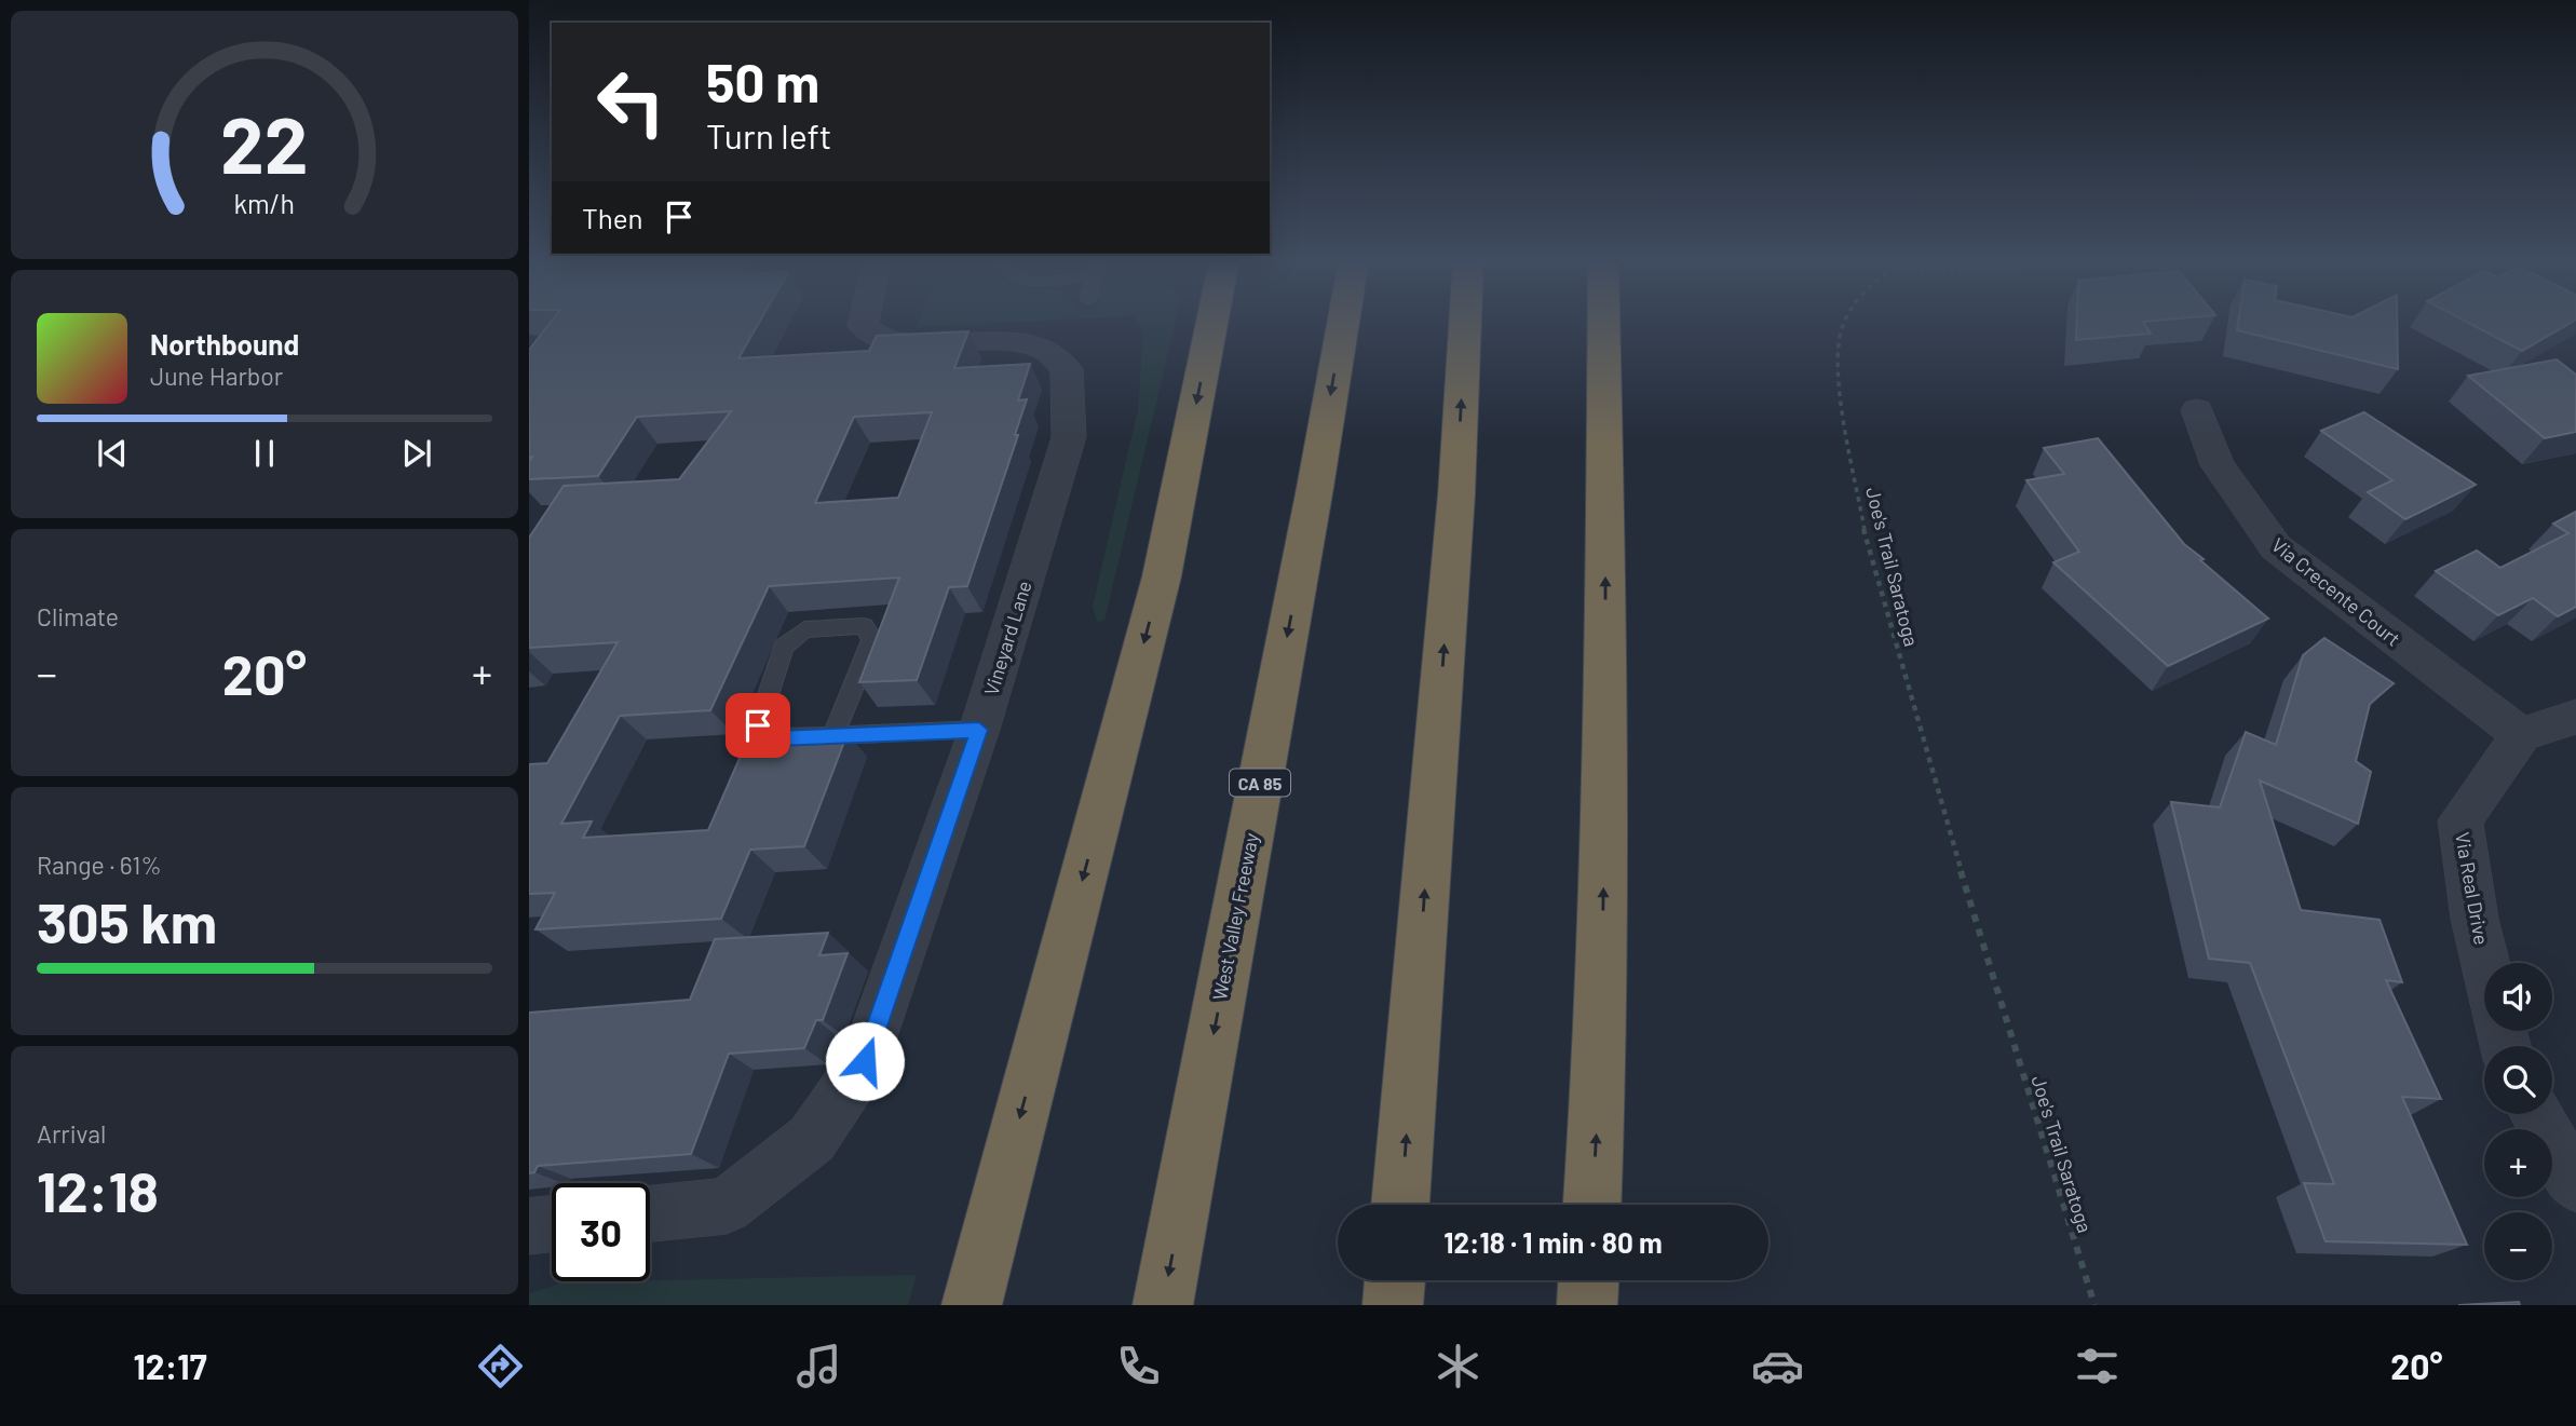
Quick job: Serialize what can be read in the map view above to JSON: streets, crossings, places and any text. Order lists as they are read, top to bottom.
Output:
{
  "streets": {
    "highway": ["CA 85", "West Valley Freeway"],
    "street": ["Via Crecente Court", "Vineyard Lane", "Via Real Drive"],
    "path": ["Joe's Trail Saratoga"]
  },
  "crossings": [
    ["Via Crecente Court", "Via Real Drive"]
  ],
  "page": {
    "turn": ["50 m", "Turn left"],
    "then": "Then",
    "song": ["Northbound", "June Harbor"],
    "tile": [
      "Climate",
      ["Range · 61%", "305 km"],
      ["Arrival", "12:18"]
    ],
    "heat": ["−", "20°", "+"],
    "map_buttons": ["+", "−"],
    "limit": "30",
    "trip": "12:18 · 1 min · 80 m",
    "tabs": ["12:17", "20°"],
    "gauge": ["22", "km/h"]
  }
}
